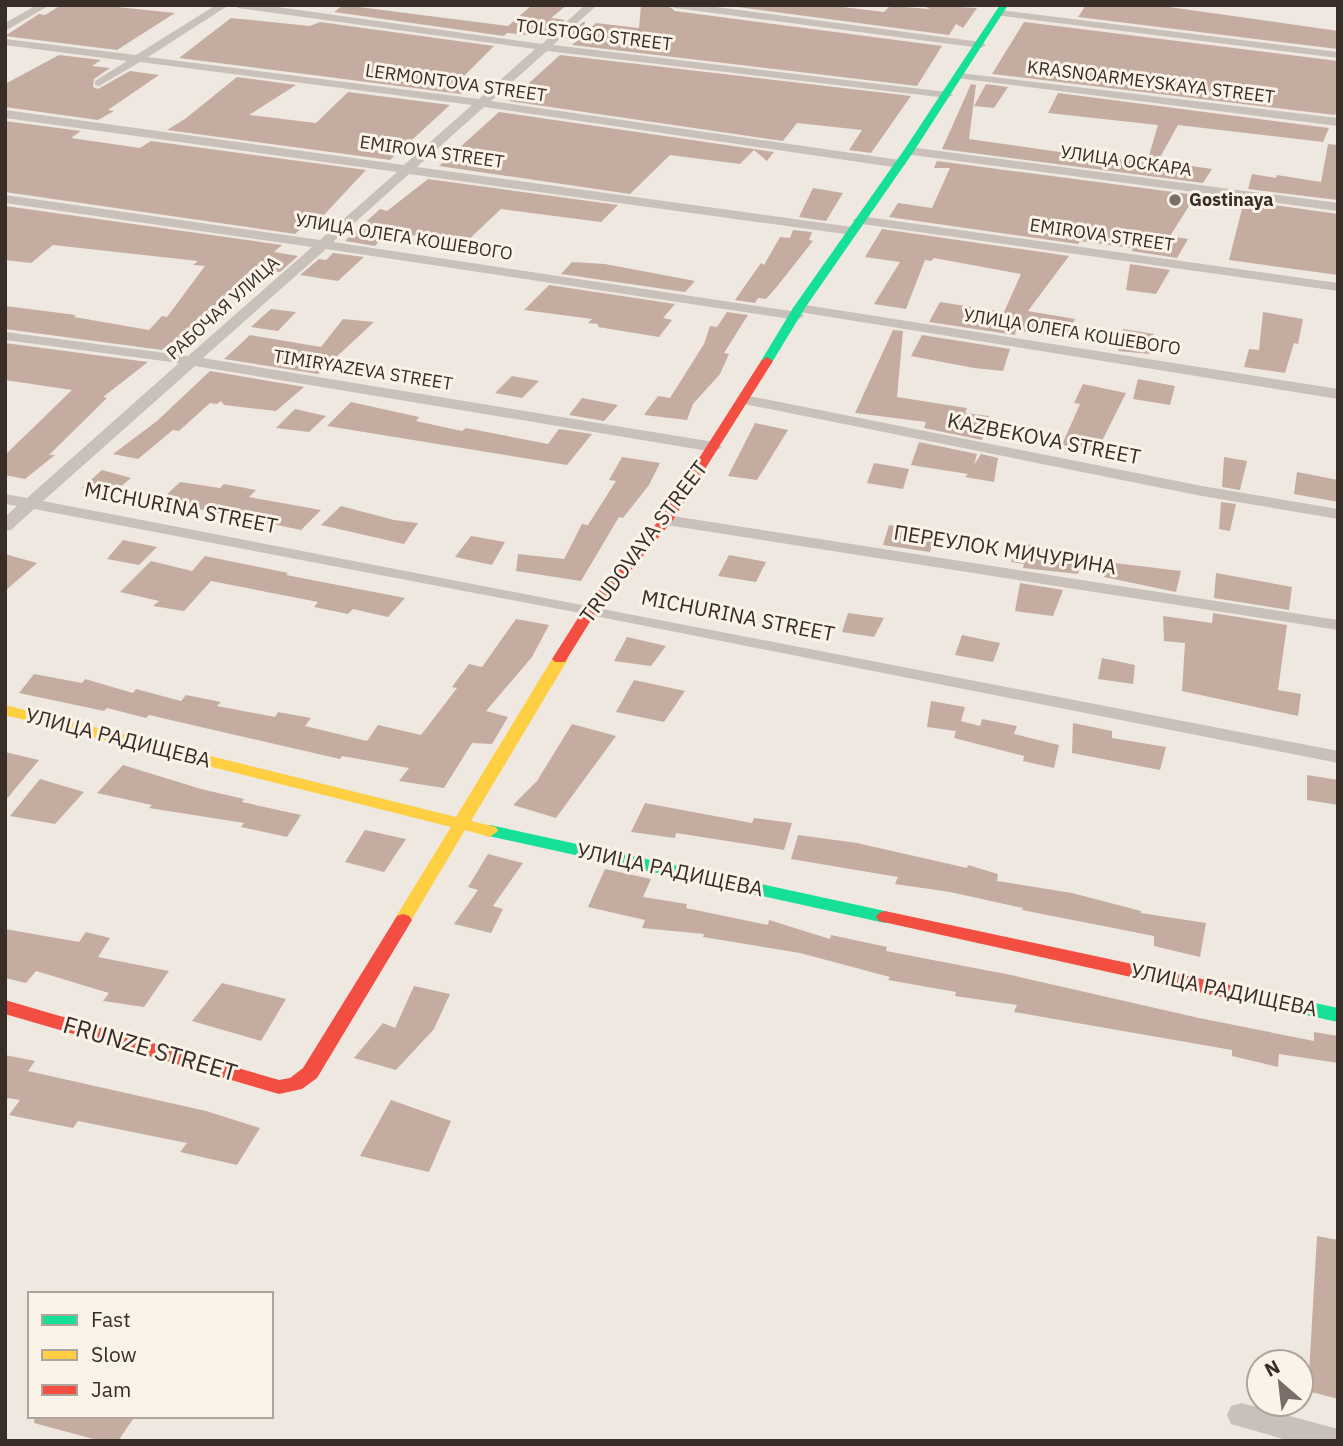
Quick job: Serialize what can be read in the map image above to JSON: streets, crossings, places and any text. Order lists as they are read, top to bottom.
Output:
{
  "streets": {
    "street": [
      "TOLSTOGO STREET",
      "KRASNOARMEYSKAYA STREET",
      "LERMONTOVA STREET",
      "EMIROVA STREET",
      "УЛИЦА ОСКАРА",
      "УЛИЦА ОЛЕГА КОШЕВОГО",
      "РАБОЧАЯ УЛИЦА",
      "TIMIRYAZEVA STREET",
      "KAZBEKOVA STREET",
      "MICHURINA STREET",
      "TRUDOVAYA STREET",
      "ПЕРЕУЛОК МИЧУРИНА",
      "УЛИЦА РАДИЩЕВА",
      "FRUNZE STREET"
    ]
  },
  "crossings": [
    ["TOLSTOGO STREET", "РАБОЧАЯ УЛИЦА"],
    ["TOLSTOGO STREET", "TRUDOVAYA STREET"],
    ["KRASNOARMEYSKAYA STREET", "TRUDOVAYA STREET"],
    ["LERMONTOVA STREET", "УЛИЦА ОСКАРА"],
    ["LERMONTOVA STREET", "РАБОЧАЯ УЛИЦА"],
    ["LERMONTOVA STREET", "TRUDOVAYA STREET"],
    ["EMIROVA STREET", "РАБОЧАЯ УЛИЦА"],
    ["EMIROVA STREET", "TRUDOVAYA STREET"],
    ["УЛИЦА ОСКАРА", "TRUDOVAYA STREET"],
    ["УЛИЦА ОЛЕГА КОШЕВОГО", "РАБОЧАЯ УЛИЦА"],
    ["УЛИЦА ОЛЕГА КОШЕВОГО", "TRUDOVAYA STREET"],
    ["РАБОЧАЯ УЛИЦА", "TIMIRYAZEVA STREET"],
    ["РАБОЧАЯ УЛИЦА", "MICHURINA STREET"],
    ["TIMIRYAZEVA STREET", "TRUDOVAYA STREET"],
    ["KAZBEKOVA STREET", "TRUDOVAYA STREET"],
    ["MICHURINA STREET", "TRUDOVAYA STREET"],
    ["TRUDOVAYA STREET", "ПЕРЕУЛОК МИЧУРИНА"],
    ["TRUDOVAYA STREET", "УЛИЦА РАДИЩЕВА"],
    ["TRUDOVAYA STREET", "FRUNZE STREET"]
  ],
  "places": ["Gostinaya"],
  "legend": ["Fast", "Slow", "Jam"],
  "north": "top left"
}
